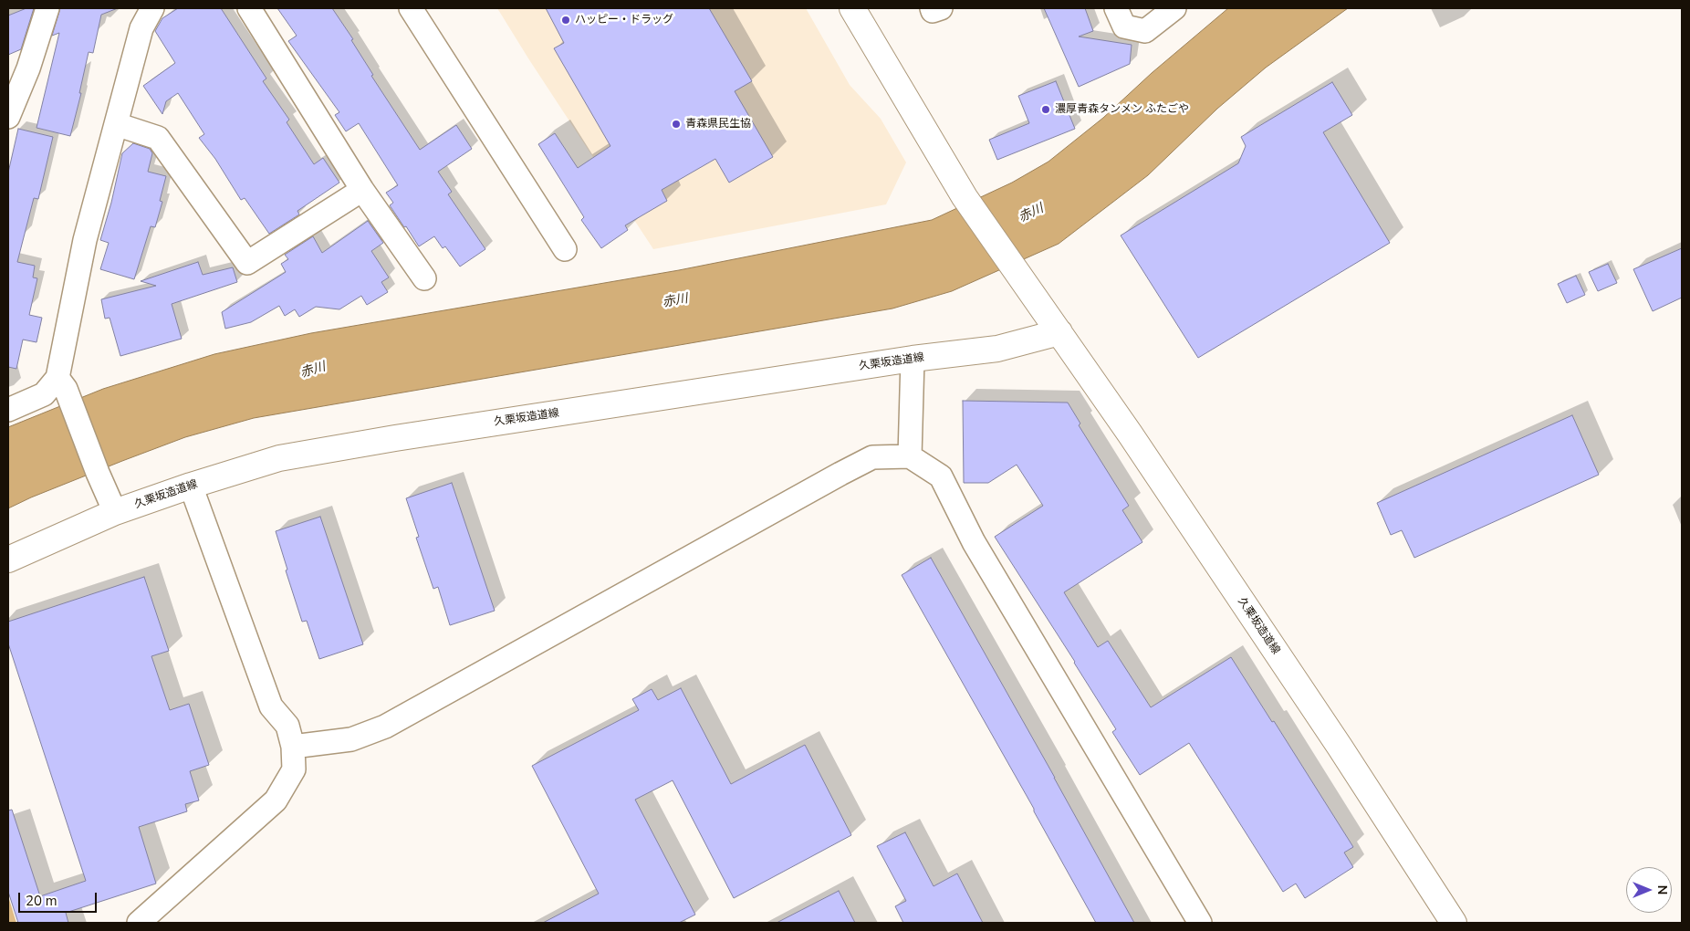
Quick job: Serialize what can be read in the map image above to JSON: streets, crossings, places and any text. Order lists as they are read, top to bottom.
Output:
{
  "streets": {
    "main road": ["久栗坂造道線"]
  },
  "water": ["赤川"],
  "places": ["ハッピー・ドラッグ", "濃厚青森タンメン ふたごや", "青森県民生協"],
  "scale_bar": "20 m",
  "north": "right"
}
